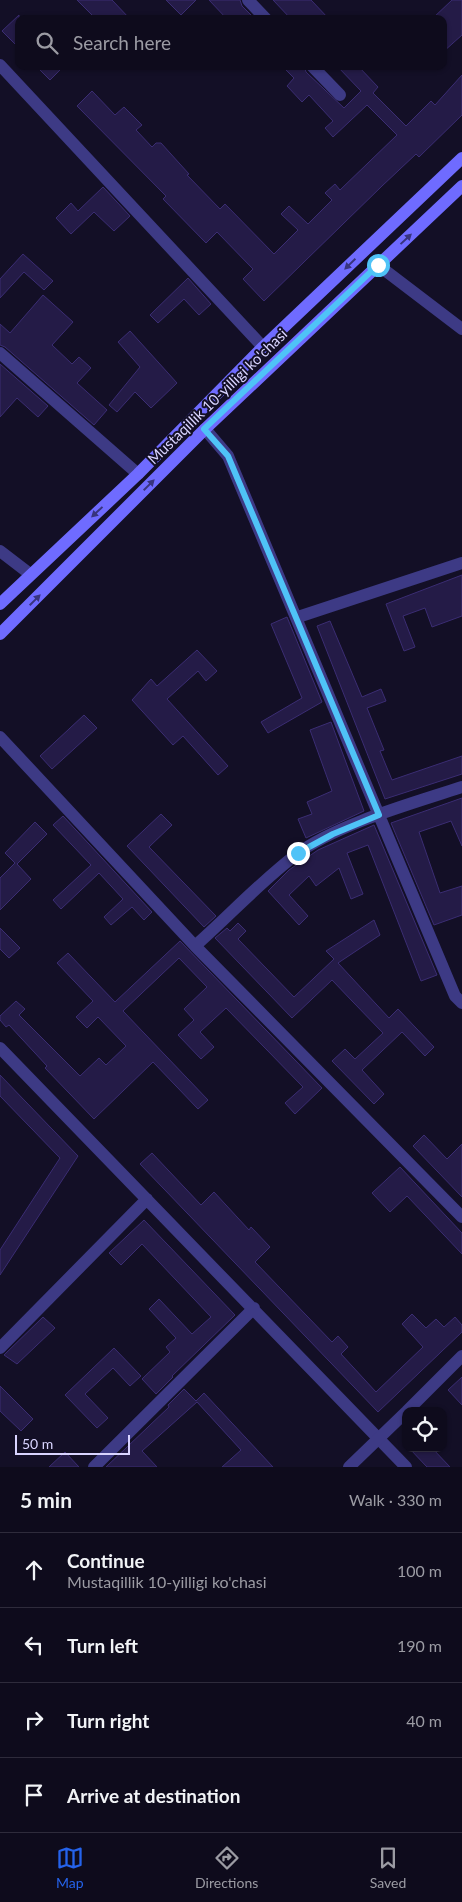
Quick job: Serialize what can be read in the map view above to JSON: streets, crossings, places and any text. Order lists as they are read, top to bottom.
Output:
{
  "streets": {
    "main road": ["Mustaqillik 10-yilligi ko'chasi"]
  },
  "scale_bar": "50 m",
  "page": {
    "search": "Search here",
    "scale": "50 m",
    "heading": ["5 min", "Walk · 330 m"],
    "list": [
      ["Continue", "Mustaqillik 10-yilligi ko'chasi", "100 m"],
      ["Turn left", "190 m"],
      ["Turn right", "40 m"],
      "Arrive at destination"
    ],
    "nav": ["Map", "Directions", "Saved"]
  }
}
